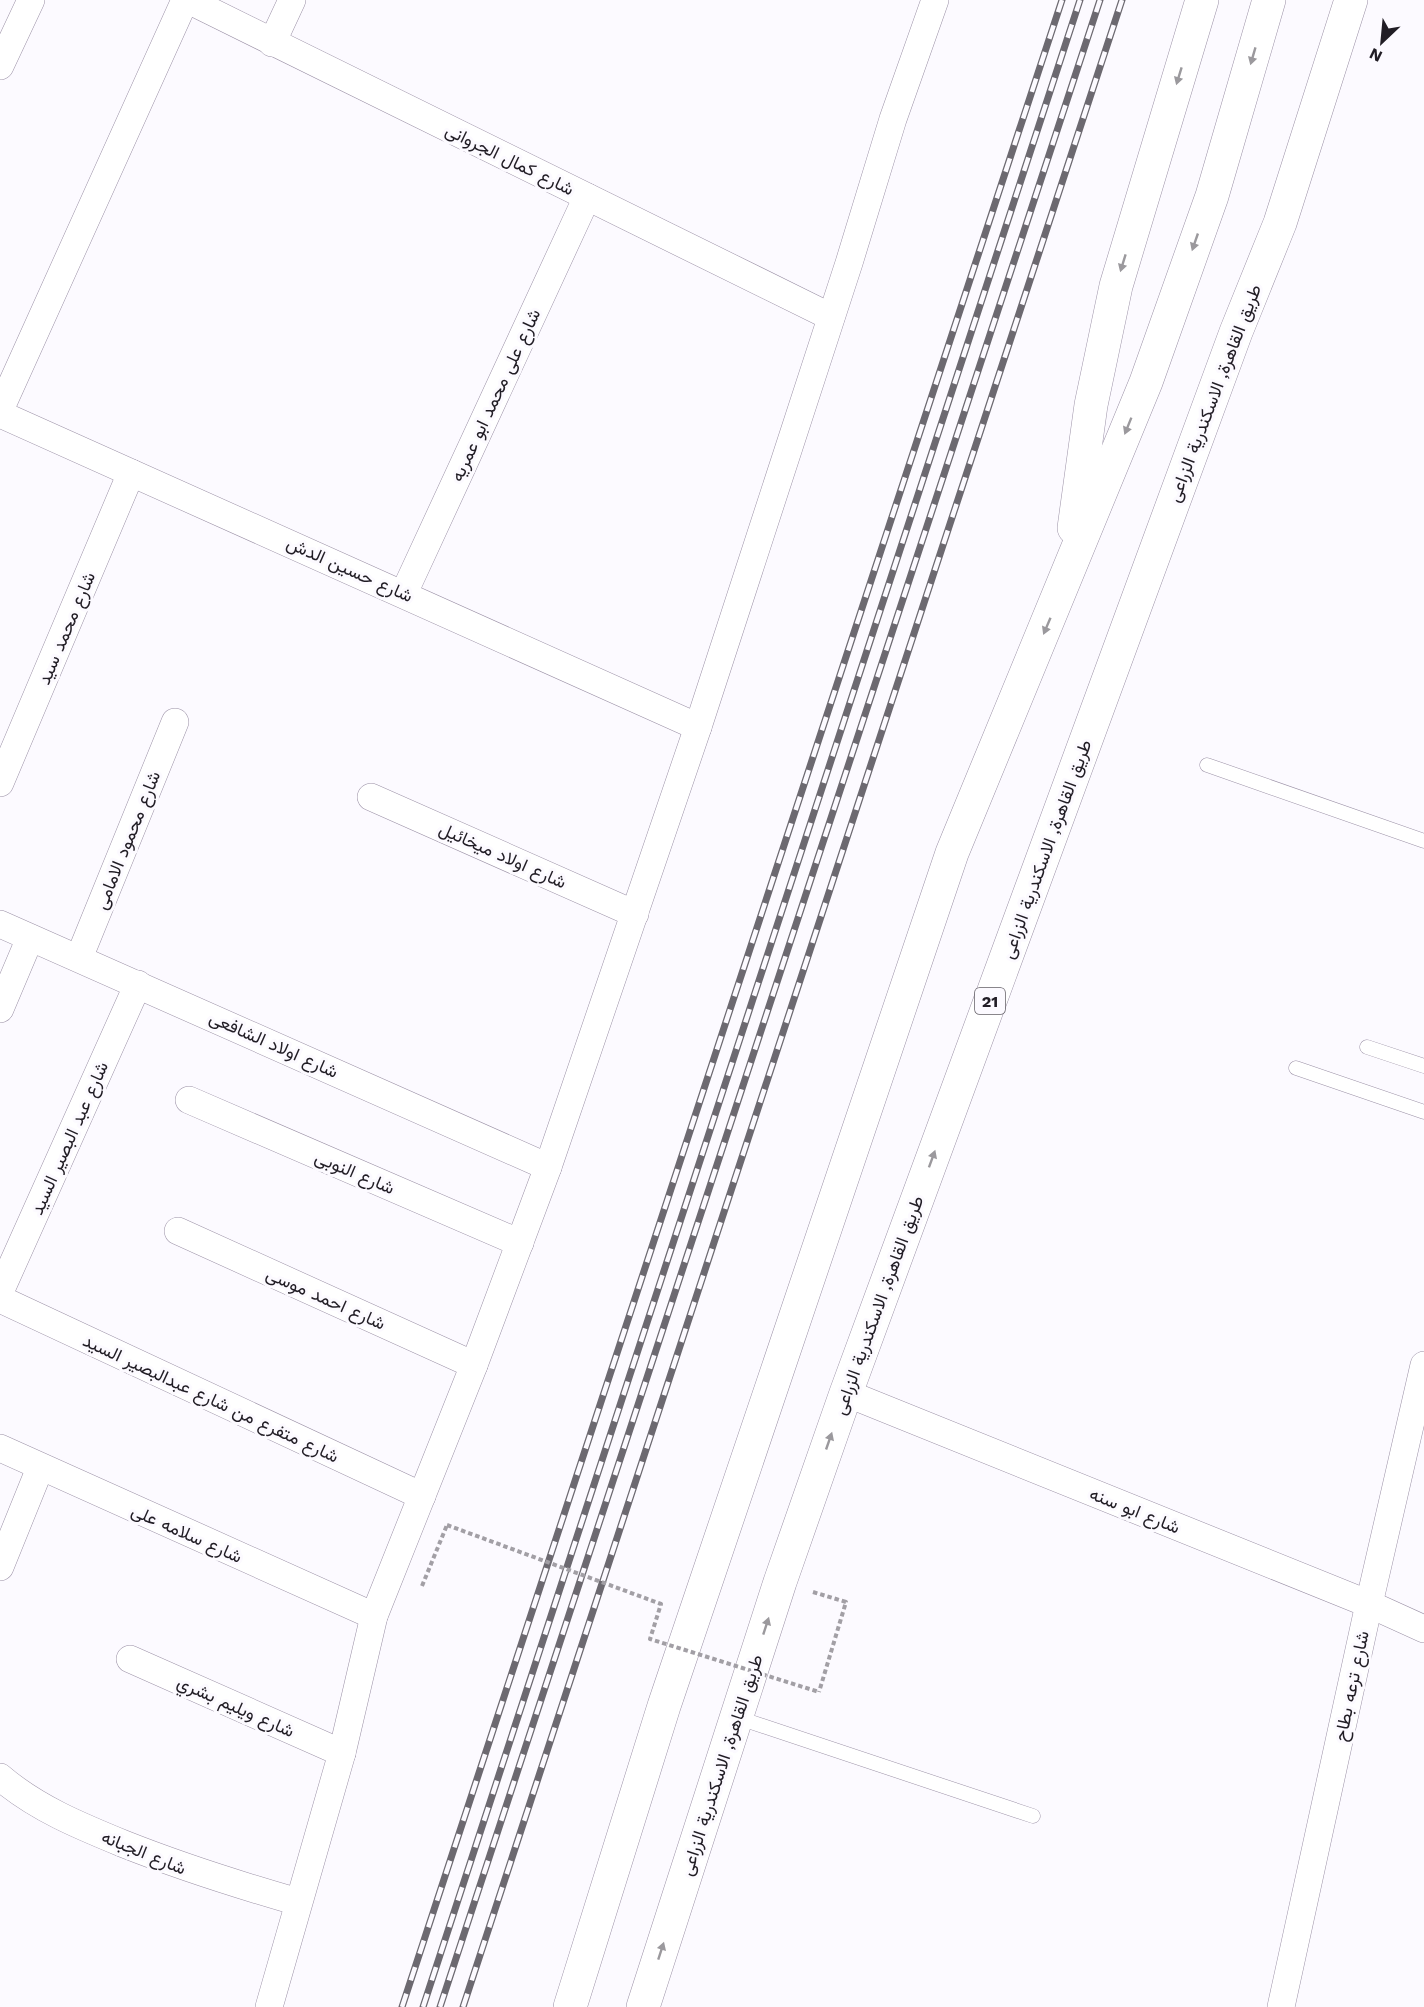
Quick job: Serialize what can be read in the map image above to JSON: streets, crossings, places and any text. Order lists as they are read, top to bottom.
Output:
{
  "streets": {
    "highway": ["طريق القاهرة, الاسكندرية الزراعى", "21"],
    "street": [
      "شارع كمال الجروانى",
      "شارع على محمد ابو عمريه",
      "شارع حسين الدش",
      "شارع محمد سيد",
      "شارع محمود الامامى",
      "شارع اولاد ميخائيل",
      "شارع اولاد الشافعى",
      "شارع عبد البصير السيد",
      "شارع النوبى",
      "شارع احمد موسى",
      "شارع متفرع من شارع عبدالبصير السيد",
      "شارع ابو سنه",
      "شارع سلامه على",
      "شارع ترعه بطاح",
      "شارع ويليم بشري",
      "شارع الجبانه"
    ]
  },
  "crossings": [
    ["شارع كمال الجروانى", "شارع على محمد ابو عمريه"],
    ["طريق القاهرة, الاسكندرية الزراعى", "شارع ابو سنه"],
    ["شارع على محمد ابو عمريه", "شارع حسين الدش"],
    ["شارع حسين الدش", "شارع محمد سيد"],
    ["شارع محمود الامامى", "شارع اولاد الشافعى"],
    ["شارع اولاد الشافعى", "شارع عبد البصير السيد"],
    ["شارع ابو سنه", "شارع ترعه بطاح"]
  ],
  "north": "bottom left"
}
